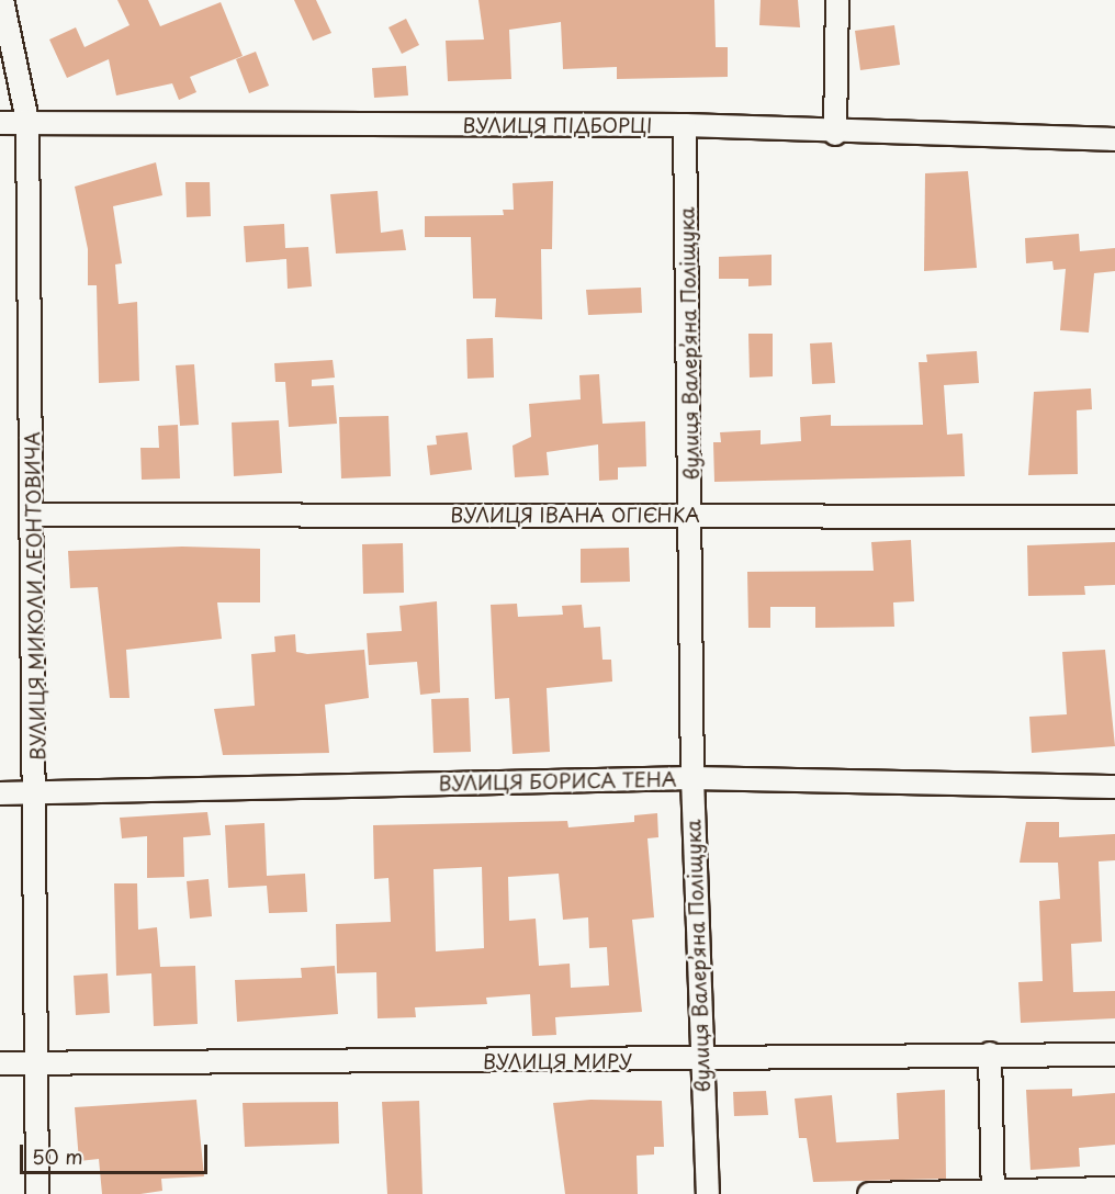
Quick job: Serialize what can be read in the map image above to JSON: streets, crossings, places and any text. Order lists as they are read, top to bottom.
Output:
{
  "streets": {
    "street": [
      "ВУЛИЦЯ ПІДБОРЦІ",
      "вулиця Валерʼяна Поліщука",
      "ВУЛИЦЯ ІВАНА ОГІЄНКА",
      "ВУЛИЦЯ МИКОЛИ ЛЕОНТОВИЧА",
      "ВУЛИЦЯ БОРИСА ТЕНА",
      "ВУЛИЦЯ МИРУ"
    ]
  },
  "crossings": [
    ["ВУЛИЦЯ ПІДБОРЦІ", "вулиця Валерʼяна Поліщука"],
    ["ВУЛИЦЯ ПІДБОРЦІ", "ВУЛИЦЯ МИКОЛИ ЛЕОНТОВИЧА"],
    ["вулиця Валерʼяна Поліщука", "ВУЛИЦЯ ІВАНА ОГІЄНКА"],
    ["вулиця Валерʼяна Поліщука", "ВУЛИЦЯ БОРИСА ТЕНА"],
    ["вулиця Валерʼяна Поліщука", "ВУЛИЦЯ МИРУ"],
    ["ВУЛИЦЯ ІВАНА ОГІЄНКА", "ВУЛИЦЯ МИКОЛИ ЛЕОНТОВИЧА"],
    ["ВУЛИЦЯ МИКОЛИ ЛЕОНТОВИЧА", "ВУЛИЦЯ БОРИСА ТЕНА"],
    ["ВУЛИЦЯ МИКОЛИ ЛЕОНТОВИЧА", "ВУЛИЦЯ МИРУ"]
  ],
  "scale_bar": "50 m"
}
